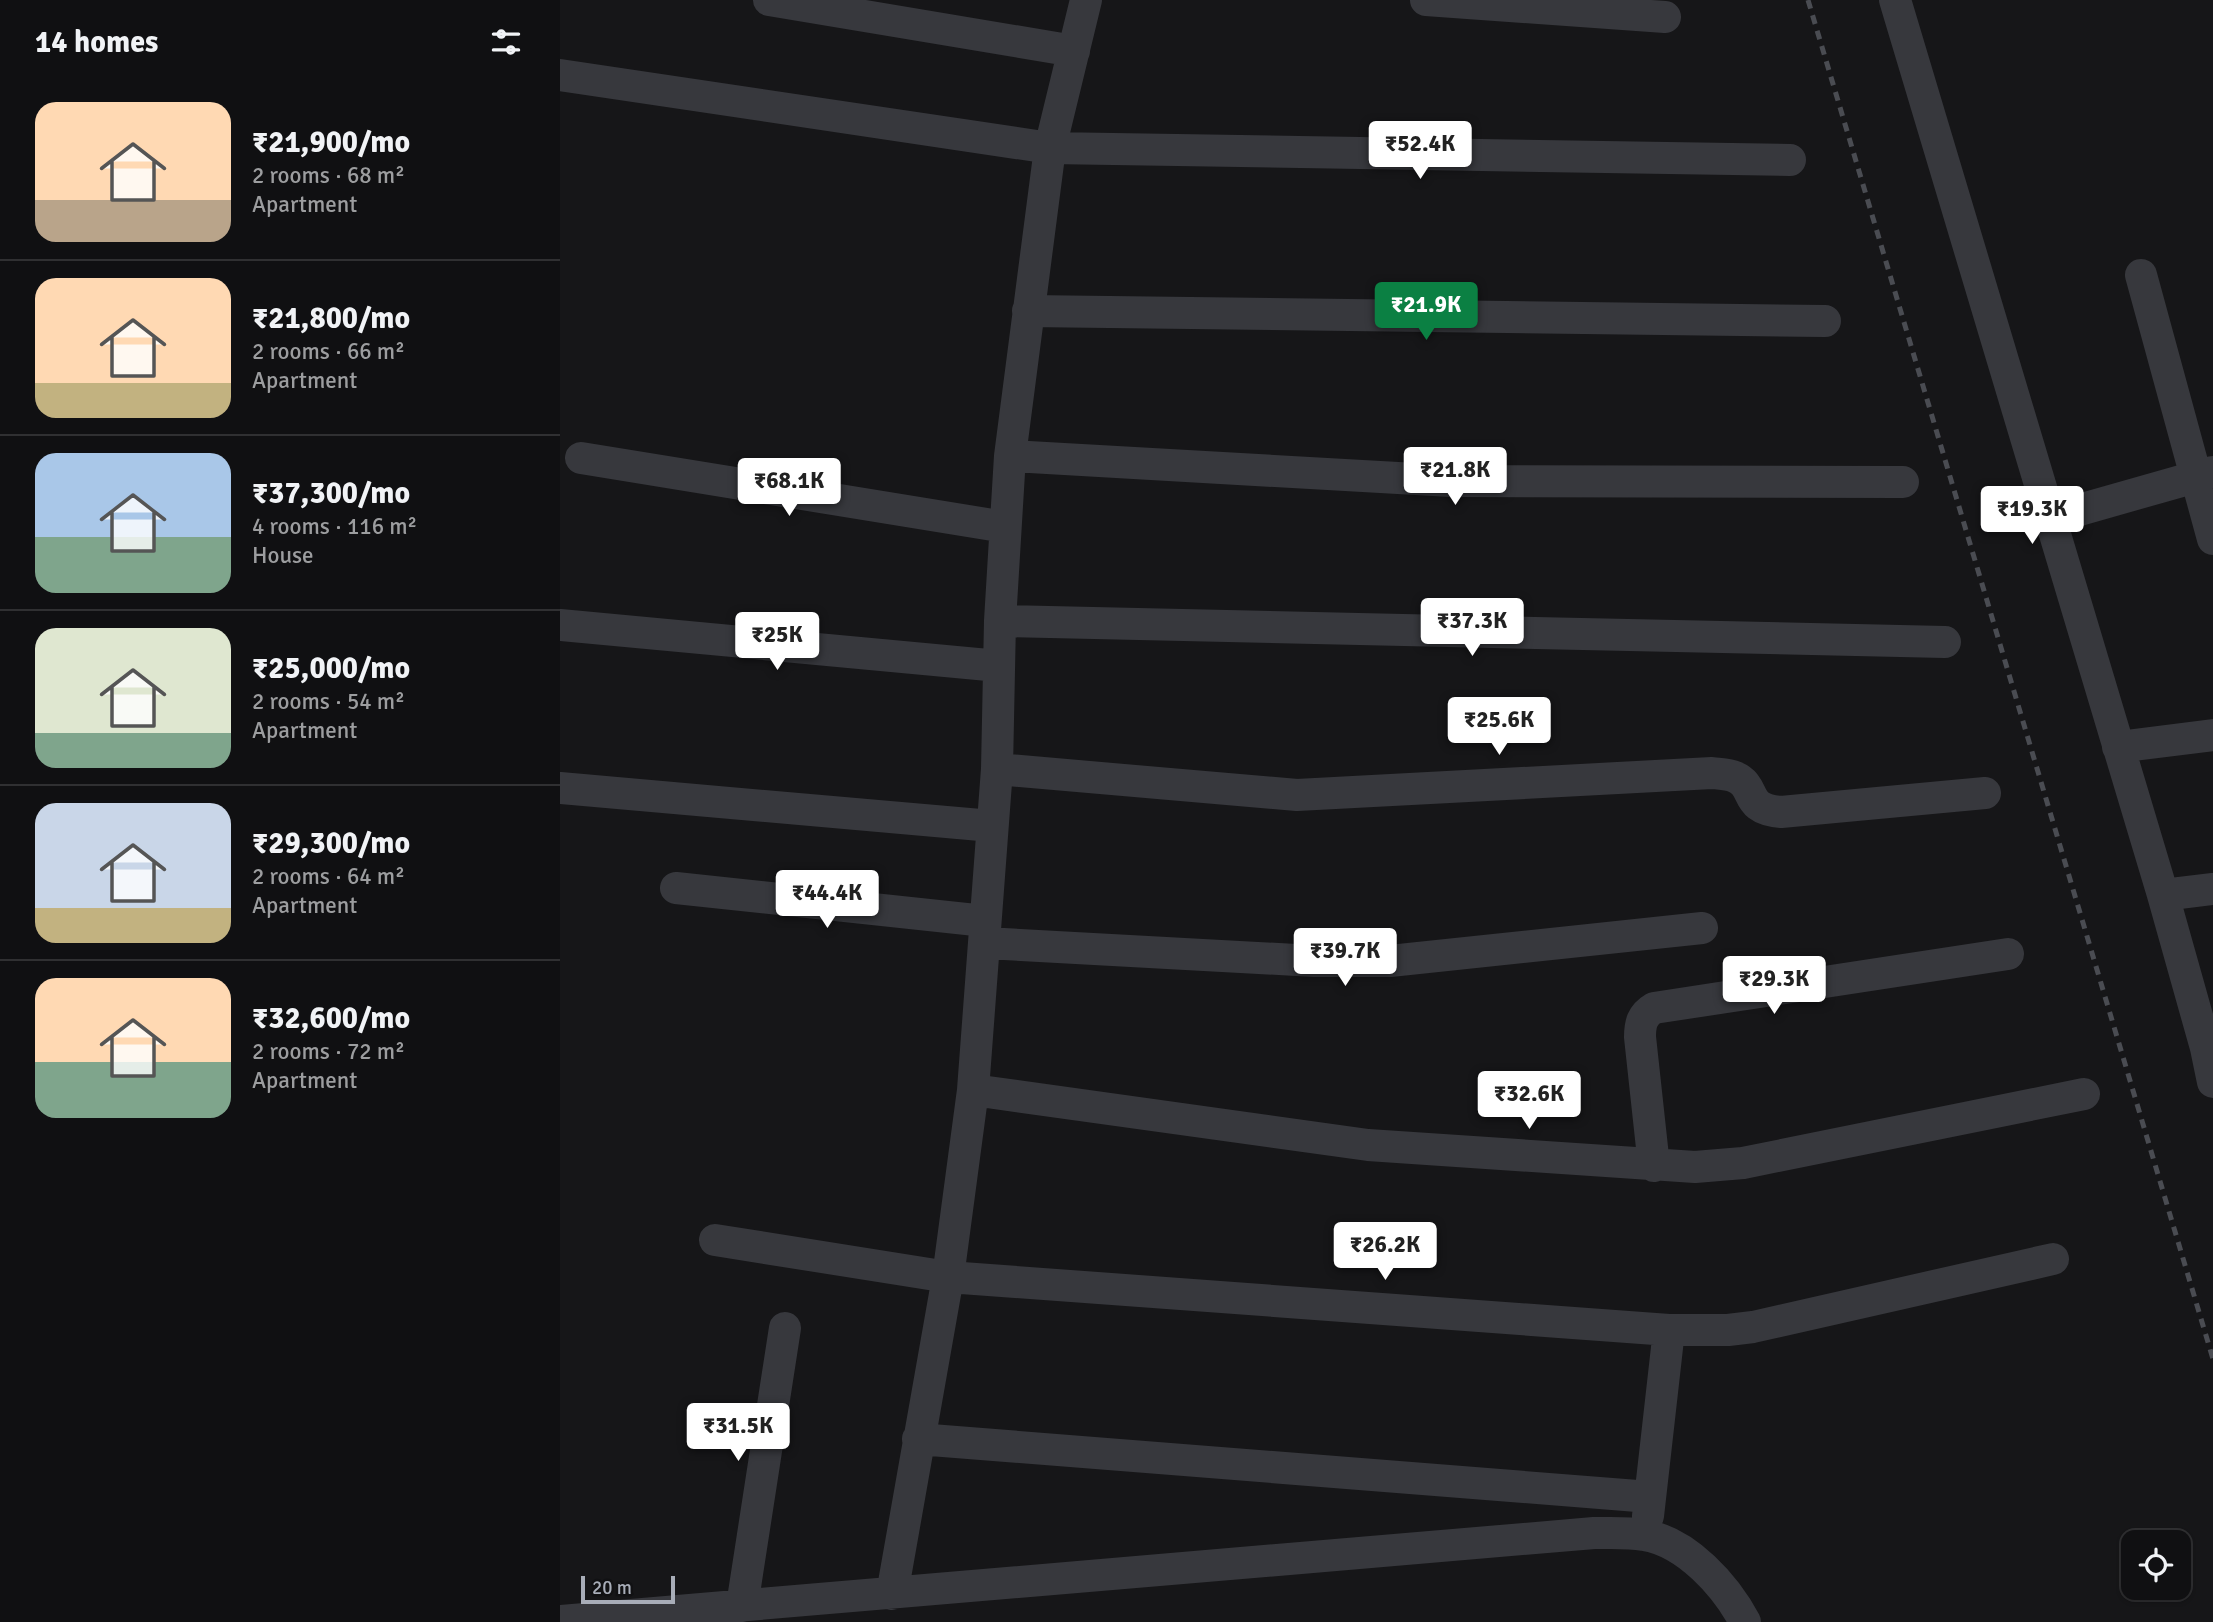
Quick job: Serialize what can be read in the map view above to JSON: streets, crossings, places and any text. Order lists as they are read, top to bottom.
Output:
{
  "scale_bar": "20 m",
  "page": {
    "heading": "14 homes",
    "list": [
      {
        "name": "₹21,900/mo",
        "note": "2 rooms · 68 m² · Apartment"
      },
      {
        "name": "₹21,800/mo",
        "note": "2 rooms · 66 m² · Apartment"
      },
      {
        "name": "₹37,300/mo",
        "note": "4 rooms · 116 m² · House"
      },
      {
        "name": "₹25,000/mo",
        "note": "2 rooms · 54 m² · Apartment"
      },
      {
        "name": "₹29,300/mo",
        "note": "2 rooms · 64 m² · Apartment"
      },
      {
        "name": "₹32,600/mo",
        "note": "2 rooms · 72 m² · Apartment"
      }
    ],
    "price": [
      "₹52.4K",
      "₹21.9K",
      "₹21.8K",
      "₹68.1K",
      "₹19.3K",
      "₹37.3K",
      "₹25K",
      "₹25.6K",
      "₹44.4K",
      "₹39.7K",
      "₹29.3K",
      "₹32.6K",
      "₹26.2K",
      "₹31.5K"
    ],
    "scale": "20 m"
  }
}
